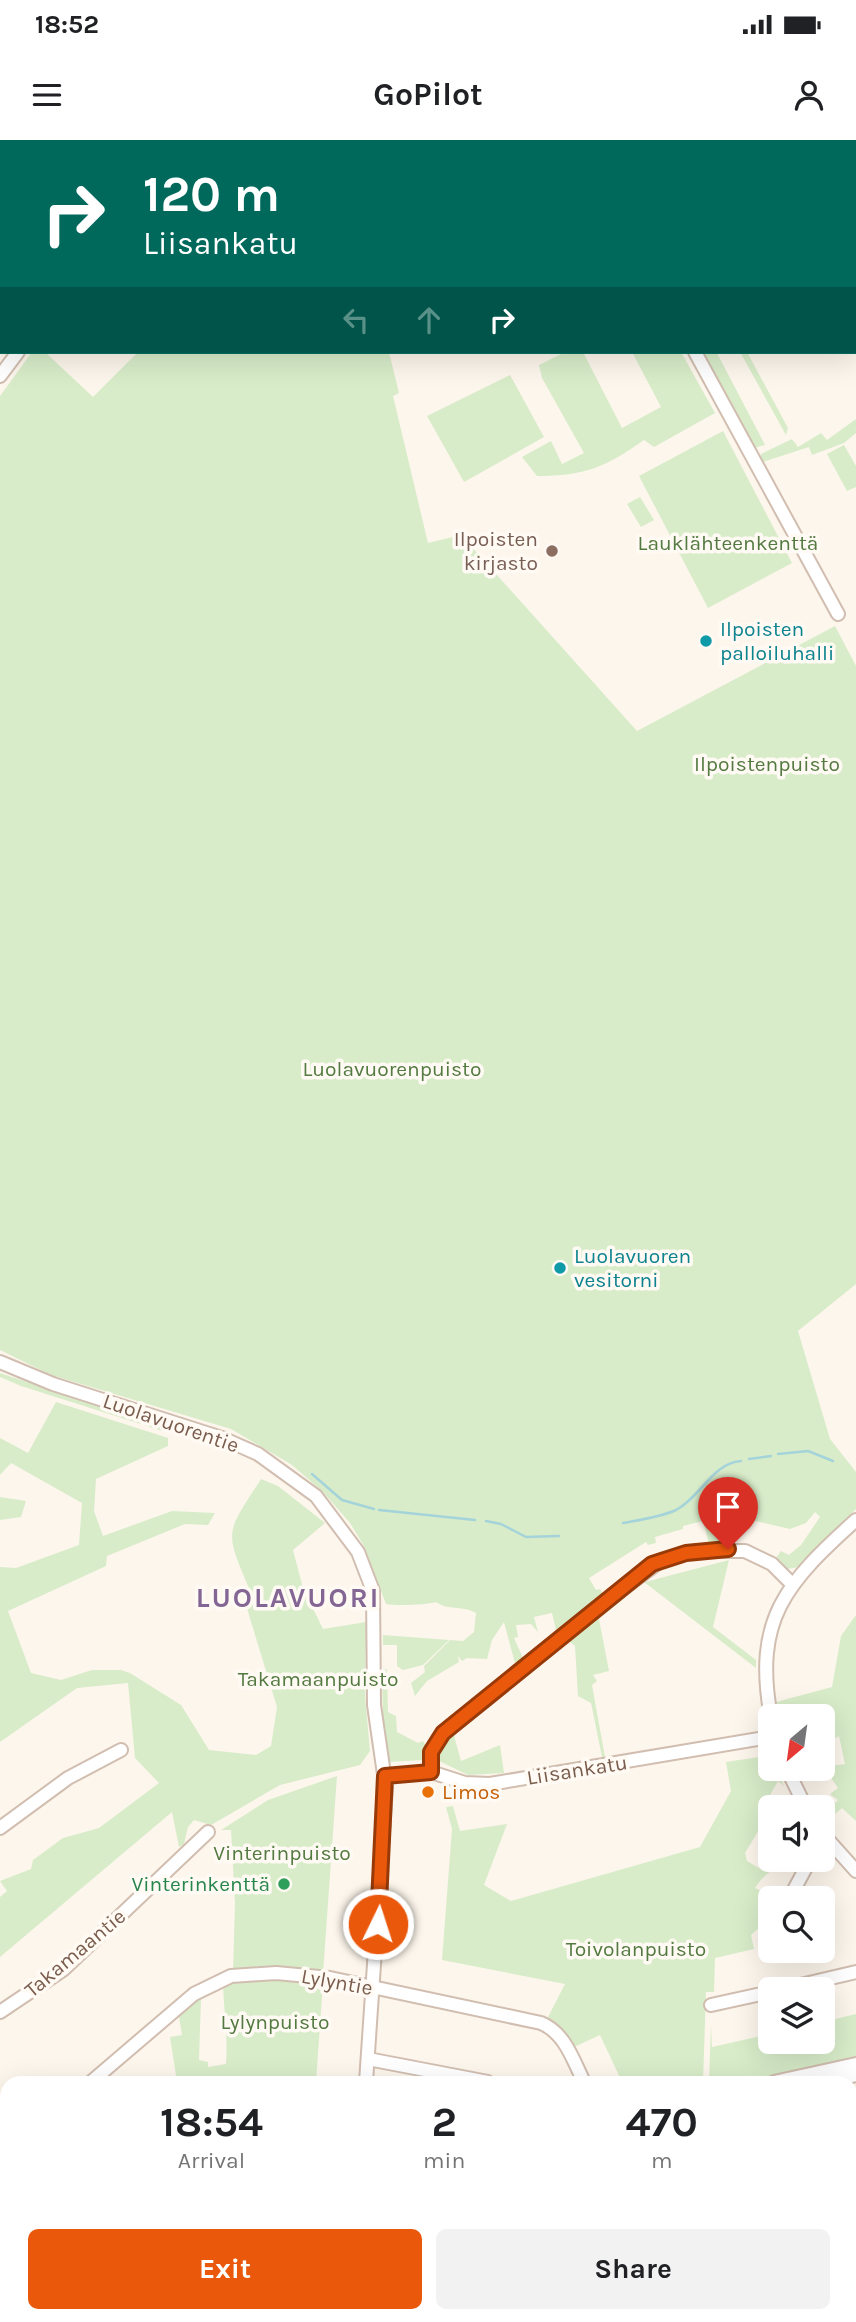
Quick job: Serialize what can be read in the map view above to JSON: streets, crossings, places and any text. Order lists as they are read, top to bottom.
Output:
{
  "streets": {
    "street": [
      "Luolavuorentie",
      "Liisankatu",
      "Takamaantie",
      "Lylyntie"
    ]
  },
  "crossings": [
    ["Luolavuorentie", "Liisankatu"],
    ["Luolavuorentie", "Lylyntie"]
  ],
  "districts": ["LUOLAVUORI"],
  "parks": [
    "Lauklähteenkenttä",
    "Ilpoistenpuisto",
    "Luolavuorenpuisto",
    "Takamaanpuisto",
    "Vinterinpuisto",
    "Toivolanpuisto",
    "Lylynpuisto"
  ],
  "places": [
    "Ilpoisten kirjasto",
    "Ilpoisten palloiluhalli",
    "Luolavuoren vesitorni",
    "Limos",
    "Vinterinkenttä"
  ],
  "north": "bottom left",
  "page": {
    "status": "18:52",
    "header": "GoPilot",
    "turn": ["120 m", "Liisankatu"],
    "eta": [
      "18:54",
      "Arrival",
      "2",
      "min",
      "470",
      "m"
    ],
    "buttons": ["Exit", "Share"]
  }
}
